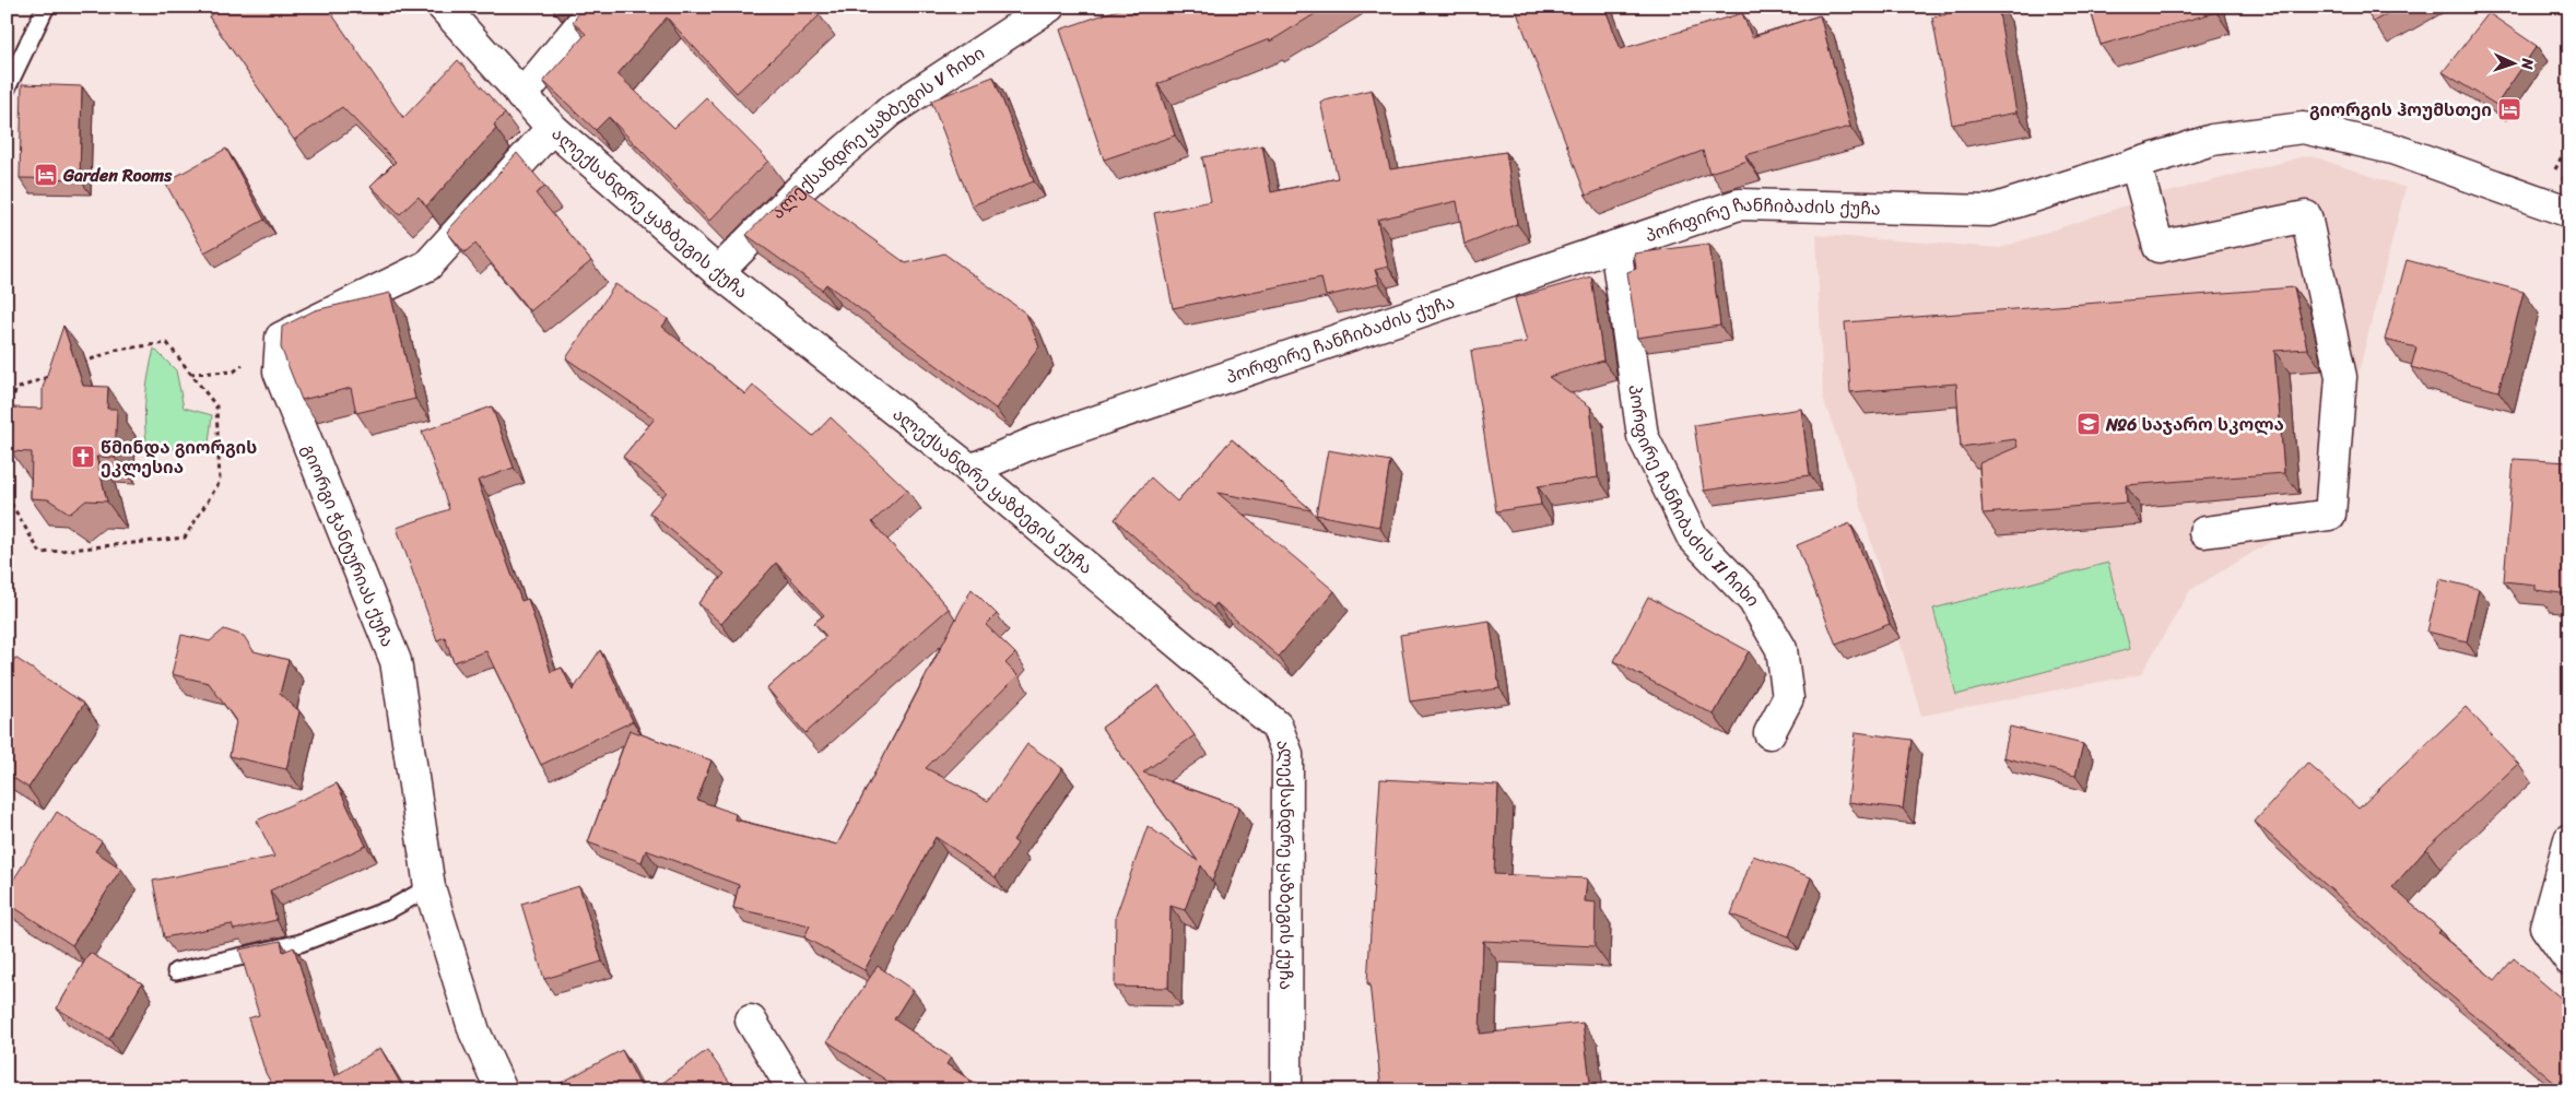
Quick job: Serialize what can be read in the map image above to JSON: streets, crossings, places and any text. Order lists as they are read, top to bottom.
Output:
{
  "streets": {
    "street": [
      "ალექსანდრე ყაზბეგის V ჩიხი",
      "ალექსანდრე ყაზბეგის ქუჩა",
      "პორფირე ჩანჩიბაძის ქუჩა",
      "პორფირე ჩანჩიბაძის II ჩიხი",
      "გიორგი ჭანტურიას ქუჩა"
    ]
  },
  "crossings": [
    ["ალექსანდრე ყაზბეგის V ჩიხი", "ალექსანდრე ყაზბეგის ქუჩა"],
    ["ალექსანდრე ყაზბეგის ქუჩა", "პორფირე ჩანჩიბაძის ქუჩა"],
    ["პორფირე ჩანჩიბაძის ქუჩა", "პორფირე ჩანჩიბაძის II ჩიხი"]
  ],
  "places": {
    "hotel": ["გიორგის ჰოუმსთეი", "Garden Rooms"],
    "school or university": ["№6 საჯარო სკოლა"],
    "church": ["წმინდა გიორგის ეკლესია"]
  },
  "north": "right"
}
